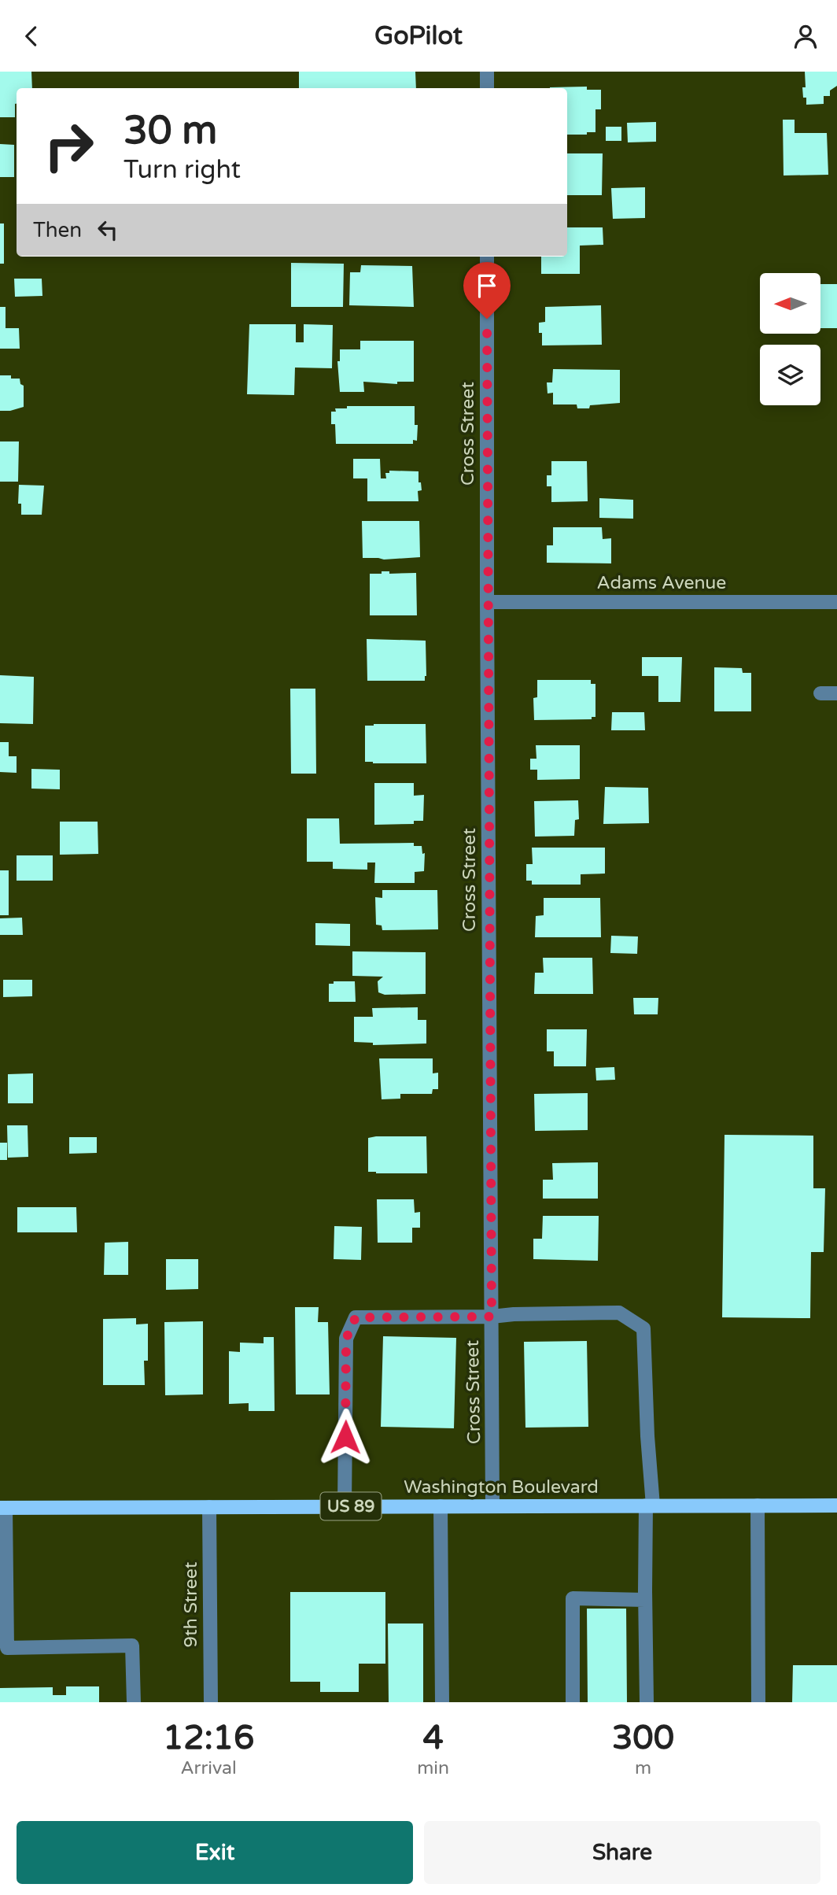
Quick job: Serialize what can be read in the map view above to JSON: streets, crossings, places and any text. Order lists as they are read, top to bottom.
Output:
{
  "streets": {
    "main road": ["Washington Boulevard", "US 89"],
    "street": ["Cross Street", "Adams Avenue", "9th Street"]
  },
  "crossings": [
    ["Cross Street", "Adams Avenue"],
    ["Cross Street", "Washington Boulevard"],
    ["Washington Boulevard", "9th Street"]
  ],
  "north": "left",
  "page": {
    "header": "GoPilot",
    "turn": ["30 m", "Turn right"],
    "then": "Then",
    "eta": [
      "12:16",
      "Arrival",
      "4",
      "min",
      "300",
      "m"
    ],
    "buttons": ["Exit", "Share"]
  }
}
